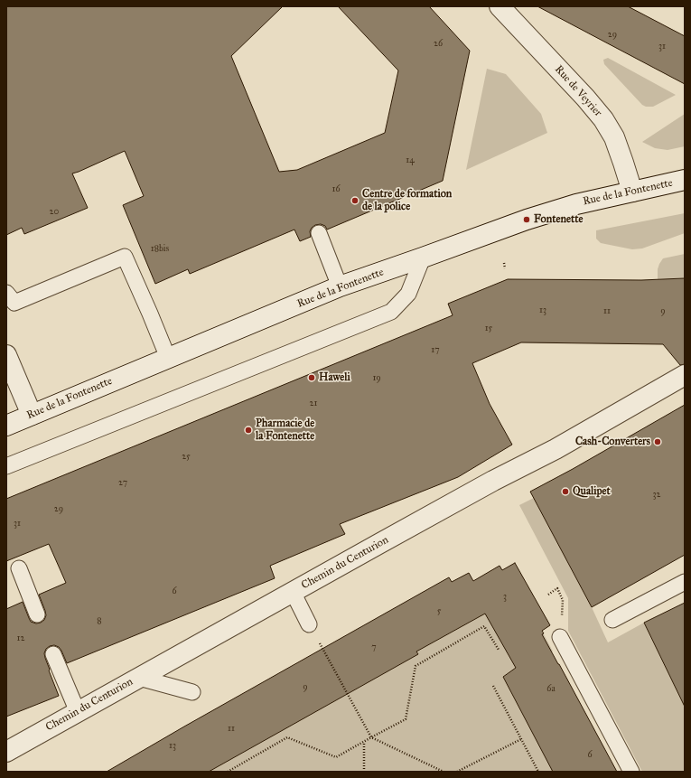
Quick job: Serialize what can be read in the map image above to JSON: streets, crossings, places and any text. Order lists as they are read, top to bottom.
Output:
{
  "streets": {
    "street": ["Rue de Veyrier", "Rue de la Fontenette", "Chemin du Centurion"]
  },
  "crossings": [
    ["Rue de Veyrier", "Rue de la Fontenette"]
  ],
  "places": [
    "Centre de formation de la police",
    "Fontenette",
    "Haweli",
    "Pharmacie de la Fontenette",
    "Cash-Converters",
    "Qualipet"
  ],
  "house_numbers": [
    "29",
    "26",
    "31",
    "14",
    "16",
    "20",
    "18bis",
    "13",
    "11",
    "9",
    "15",
    "17",
    "19",
    "21",
    "25",
    "27",
    "32",
    "29",
    "31",
    "6",
    "3",
    "5",
    "8",
    "12",
    "7",
    "9",
    "6a",
    "11",
    "13",
    "6"
  ]
}
